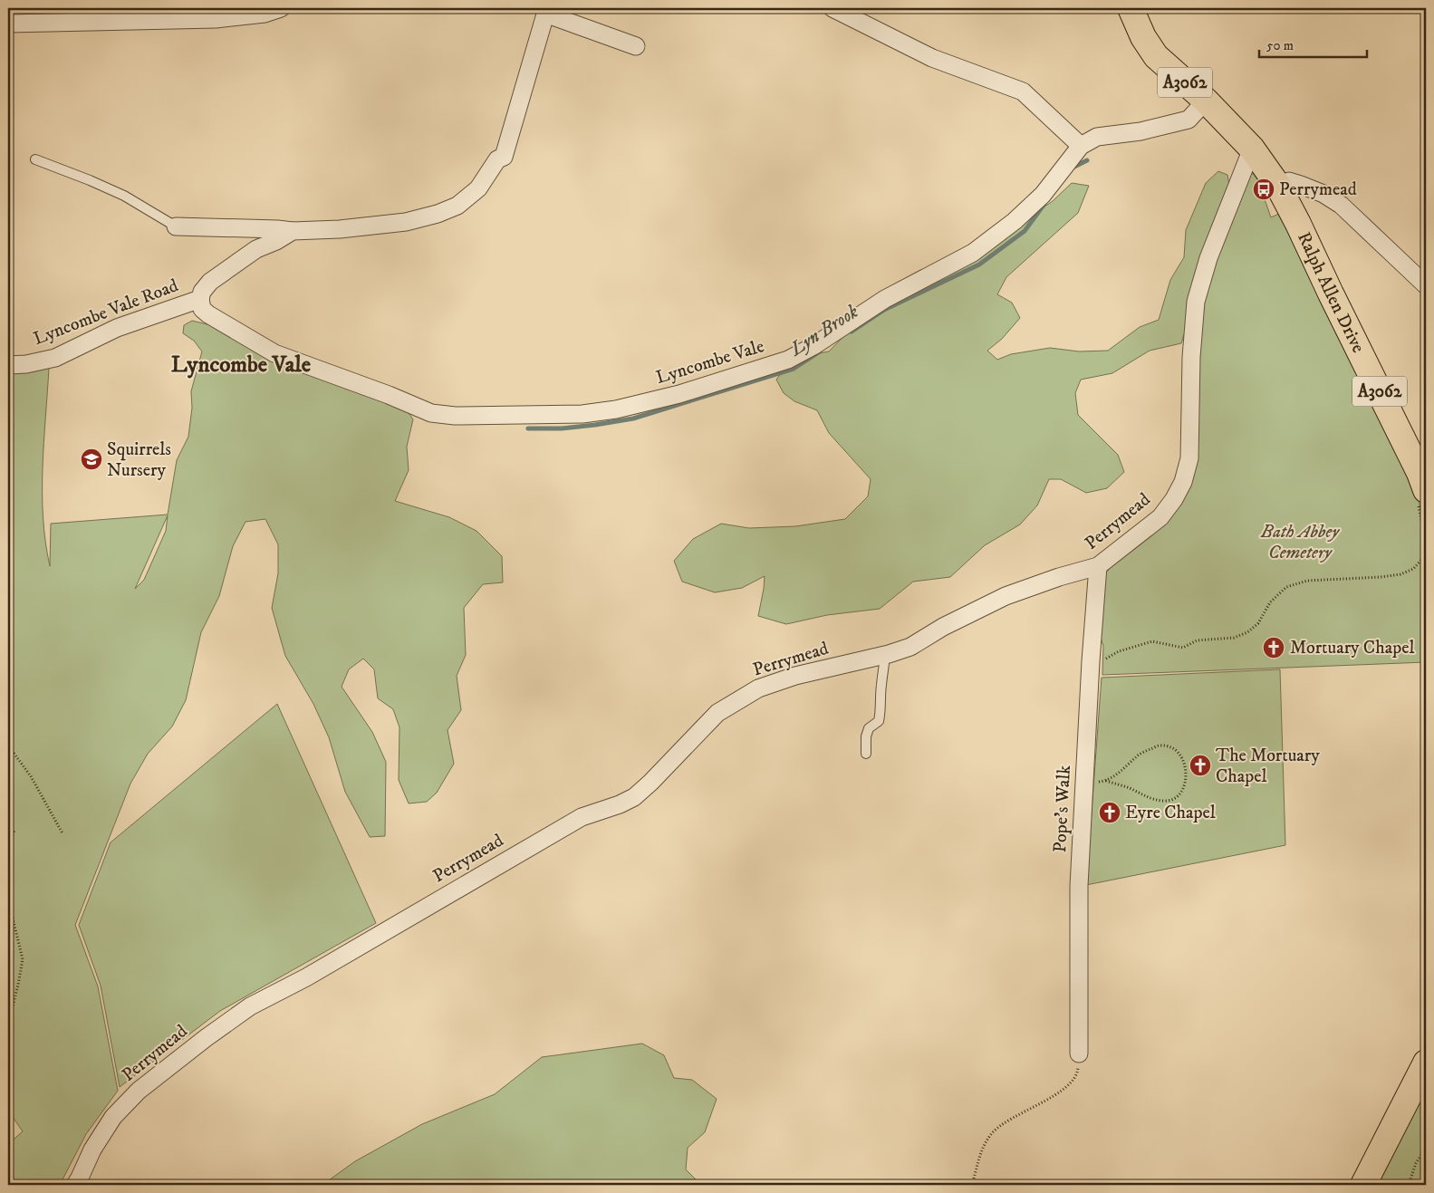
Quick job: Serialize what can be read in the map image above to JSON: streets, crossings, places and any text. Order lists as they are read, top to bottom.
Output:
{
  "streets": {
    "main road": ["A3062", "Ralph Allen Drive"],
    "street": [
      "Lyncombe Vale Road",
      "Lyncombe Vale",
      "Perrymead",
      "Pope's Walk"
    ]
  },
  "crossings": [
    ["A3062", "Ralph Allen Drive"],
    ["A3062", "Lyncombe Vale"],
    ["A3062", "Perrymead"],
    ["Ralph Allen Drive", "Perrymead"],
    ["Lyncombe Vale Road", "Lyncombe Vale"],
    ["Perrymead", "Pope's Walk"]
  ],
  "districts": ["Lyncombe Vale"],
  "water": ["Lyn Brook"],
  "parks": ["Bath Abbey Cemetery"],
  "places": {
    "bus stop": ["Perrymead"],
    "school or university": ["Squirrels Nursery"],
    "church": ["Mortuary Chapel", "The Mortuary Chapel", "Eyre Chapel"]
  },
  "scale_bar": "50 m"
}
